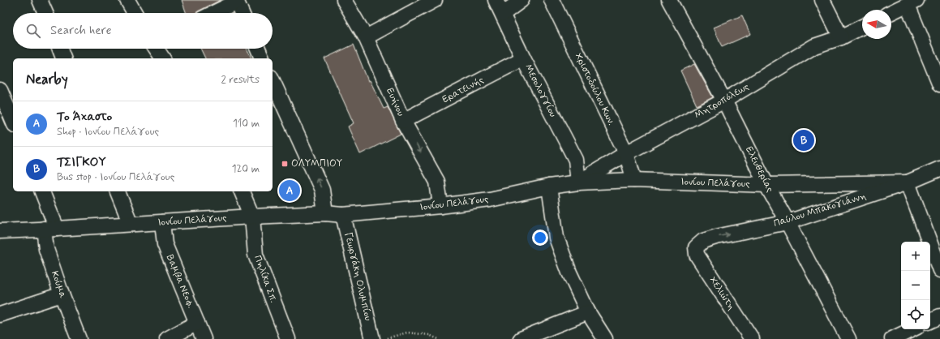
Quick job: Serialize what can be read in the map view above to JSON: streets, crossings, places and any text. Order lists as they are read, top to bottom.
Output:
{
  "streets": {
    "street": [
      "Χριστοδούλου Κων.",
      "Ερατεινής",
      "Μεσολογγίου",
      "Μητροπόλεως",
      "Ευήνου",
      "Ελευθερίας",
      "Ιονίου Πελάγους",
      "Παύλου Μπακογιάννη",
      "Γεωργάκη Ολυμπίου",
      "Πηλίκα Σπ.",
      "Βαμβα Νεοφ.",
      "Κούμα",
      "Χελιώτη"
    ]
  },
  "crossings": [
    ["Χριστοδούλου Κων.", "Μητροπόλεως"],
    ["Χριστοδούλου Κων.", "Ιονίου Πελάγους"],
    ["Ερατεινής", "Μεσολογγίου"],
    ["Ερατεινής", "Ευήνου"],
    ["Μεσολογγίου", "Μητροπόλεως"],
    ["Μεσολογγίου", "Ιονίου Πελάγους"],
    ["Μητροπόλεως", "Ελευθερίας"],
    ["Μητροπόλεως", "Ιονίου Πελάγους"],
    ["Ευήνου", "Ιονίου Πελάγους"],
    ["Ελευθερίας", "Ιονίου Πελάγους"],
    ["Ελευθερίας", "Παύλου Μπακογιάννη"],
    ["Ιονίου Πελάγους", "Παύλου Μπακογιάννη"],
    ["Ιονίου Πελάγους", "Γεωργάκη Ολυμπίου"],
    ["Ιονίου Πελάγους", "Πηλίκα Σπ."],
    ["Ιονίου Πελάγους", "Βαμβα Νεοφ."],
    ["Ιονίου Πελάγους", "Κούμα"],
    ["Παύλου Μπακογιάννη", "Χελιώτη"]
  ],
  "one_way": ["Παύλου Μπακογιάννη"],
  "places": {
    "transit": ["ΟΛΥΜΠΙΟΥ"]
  },
  "north": "left",
  "page": {
    "search": "Search here",
    "heading": ["Nearby", "2 results"],
    "list": [
      {
        "mark": "A",
        "name": "Το Άχαστο",
        "note": "Shop · Ιονίου Πελάγους",
        "value": "110 m"
      },
      {
        "mark": "B",
        "name": "ΤΣΙΓΚΟΥ",
        "note": "Bus stop · Ιονίου Πελάγους",
        "value": "120 m"
      }
    ],
    "pins": ["B", "A"],
    "map_buttons": ["+", "−"]
  }
}
